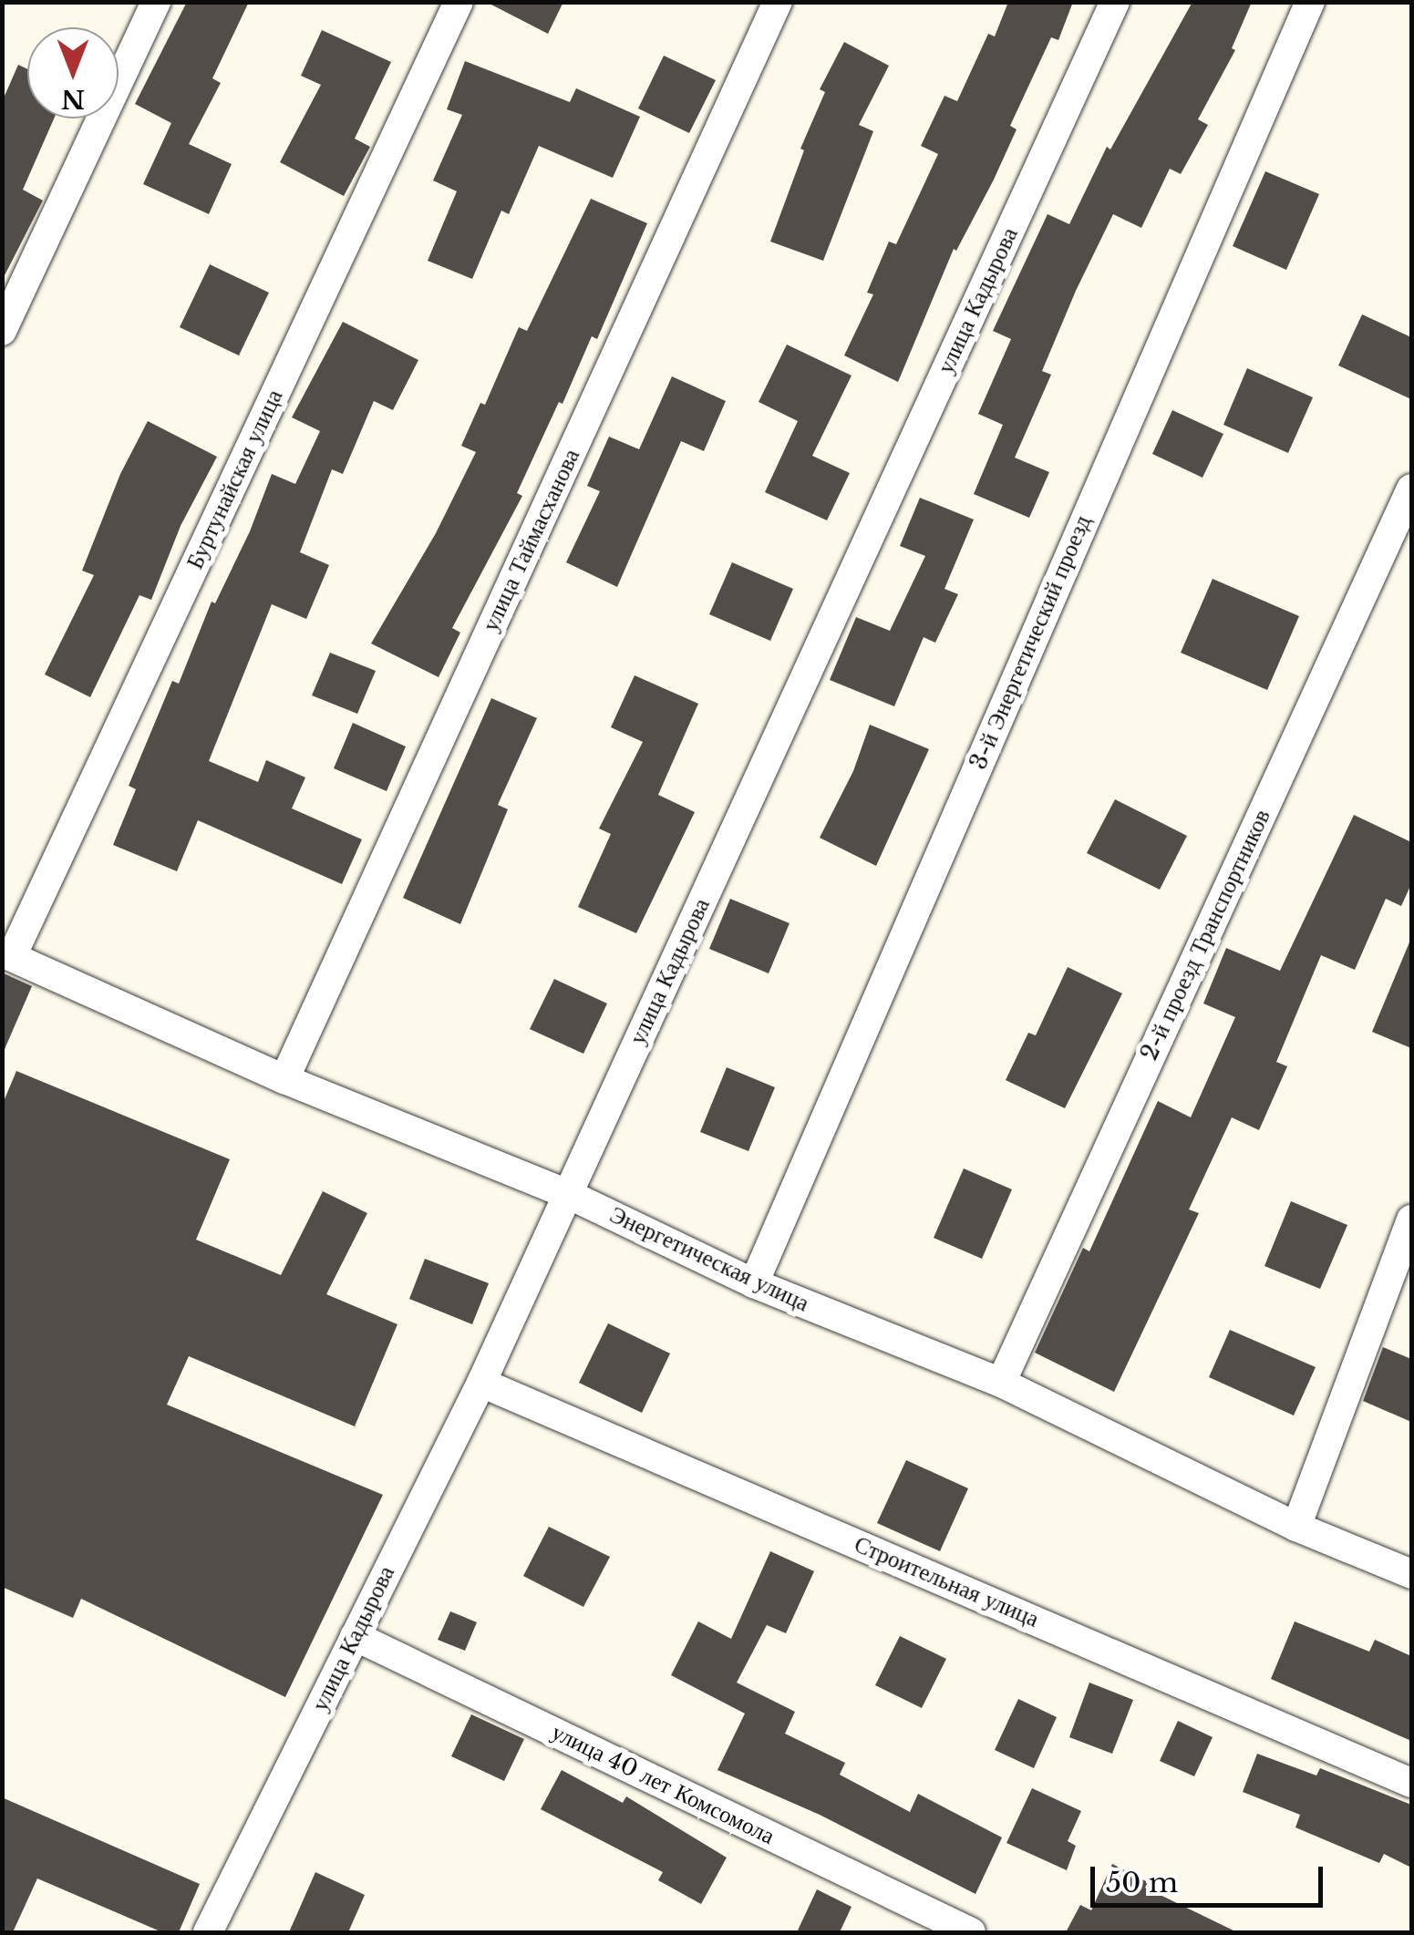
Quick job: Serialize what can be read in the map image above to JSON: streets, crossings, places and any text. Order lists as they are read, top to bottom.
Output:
{
  "streets": {
    "street": [
      "улица Кадырова",
      "Буртунайская улица",
      "улица Таймасханова",
      "3-й Энергетический проезд",
      "2-й проезд Транспортников",
      "Энергетическая улица",
      "Строительная улица",
      "улица 40 лет Комсомола"
    ]
  },
  "crossings": [
    ["улица Кадырова", "Энергетическая улица"],
    ["улица Кадырова", "Строительная улица"],
    ["улица Кадырова", "улица 40 лет Комсомола"],
    ["Буртунайская улица", "Энергетическая улица"],
    ["улица Таймасханова", "Энергетическая улица"],
    ["3-й Энергетический проезд", "Энергетическая улица"],
    ["2-й проезд Транспортников", "Энергетическая улица"]
  ],
  "scale_bar": "50 m",
  "north": "bottom"
}
